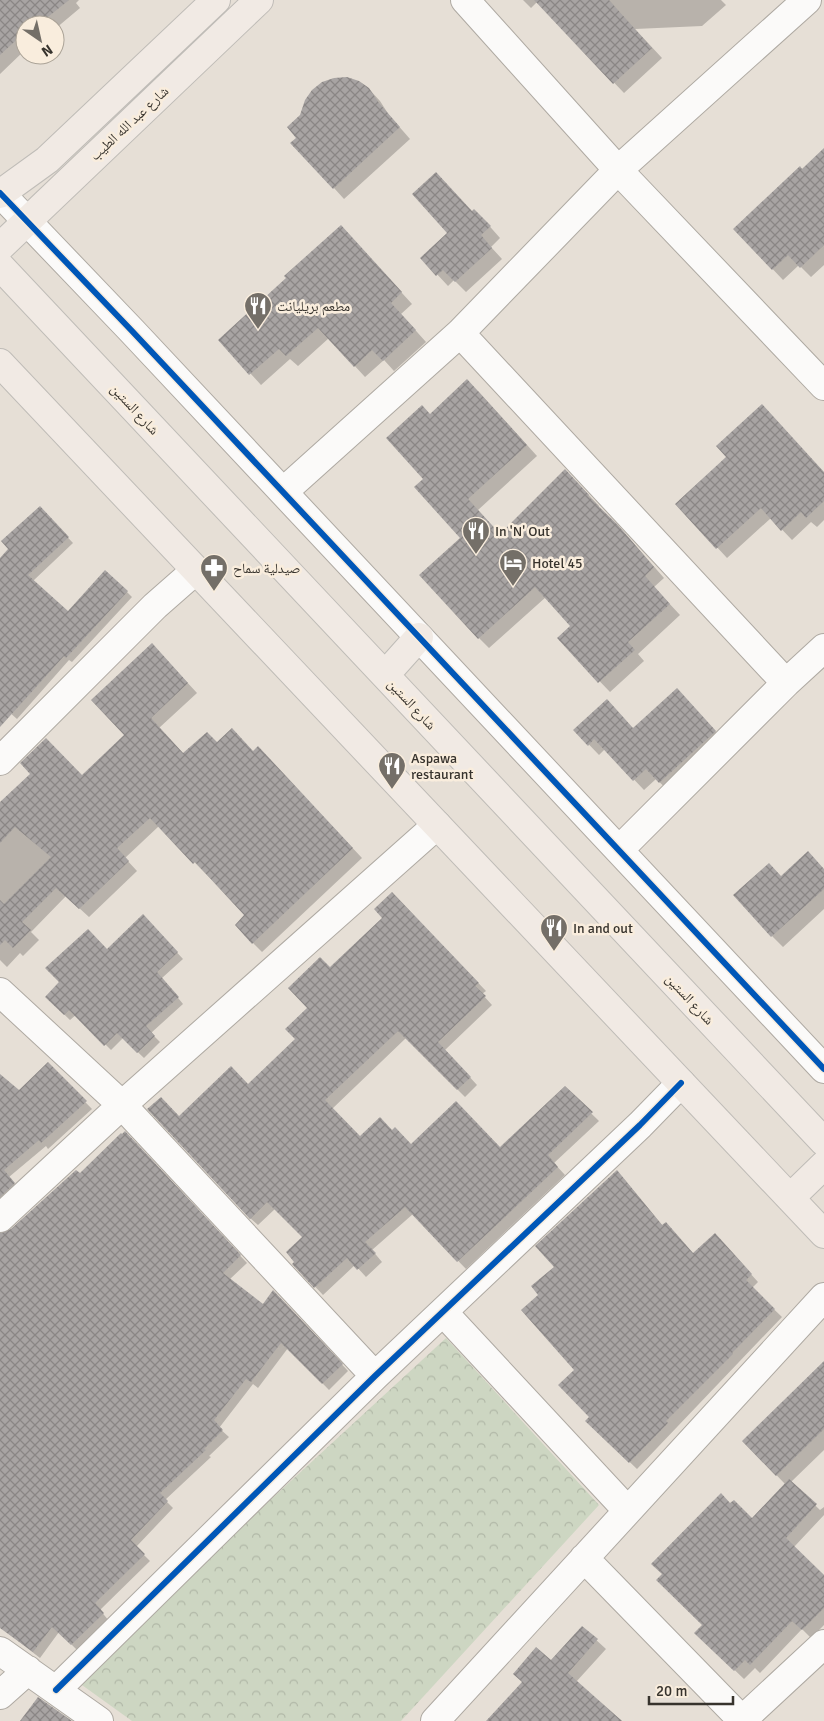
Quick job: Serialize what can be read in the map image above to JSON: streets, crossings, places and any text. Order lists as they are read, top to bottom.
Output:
{
  "streets": {
    "main road": ["شارع عبد الله الطيب", "شارع الستين"]
  },
  "places": {
    "restaurant": [
      "مطعم بريليانت",
      "In 'N' Out",
      "Aspawa restaurant",
      "In and out"
    ],
    "hotel": ["Hotel 45"],
    "pharmacy": ["صيدلية سماح"]
  },
  "scale_bar": "20 m",
  "north": "bottom right"
}
